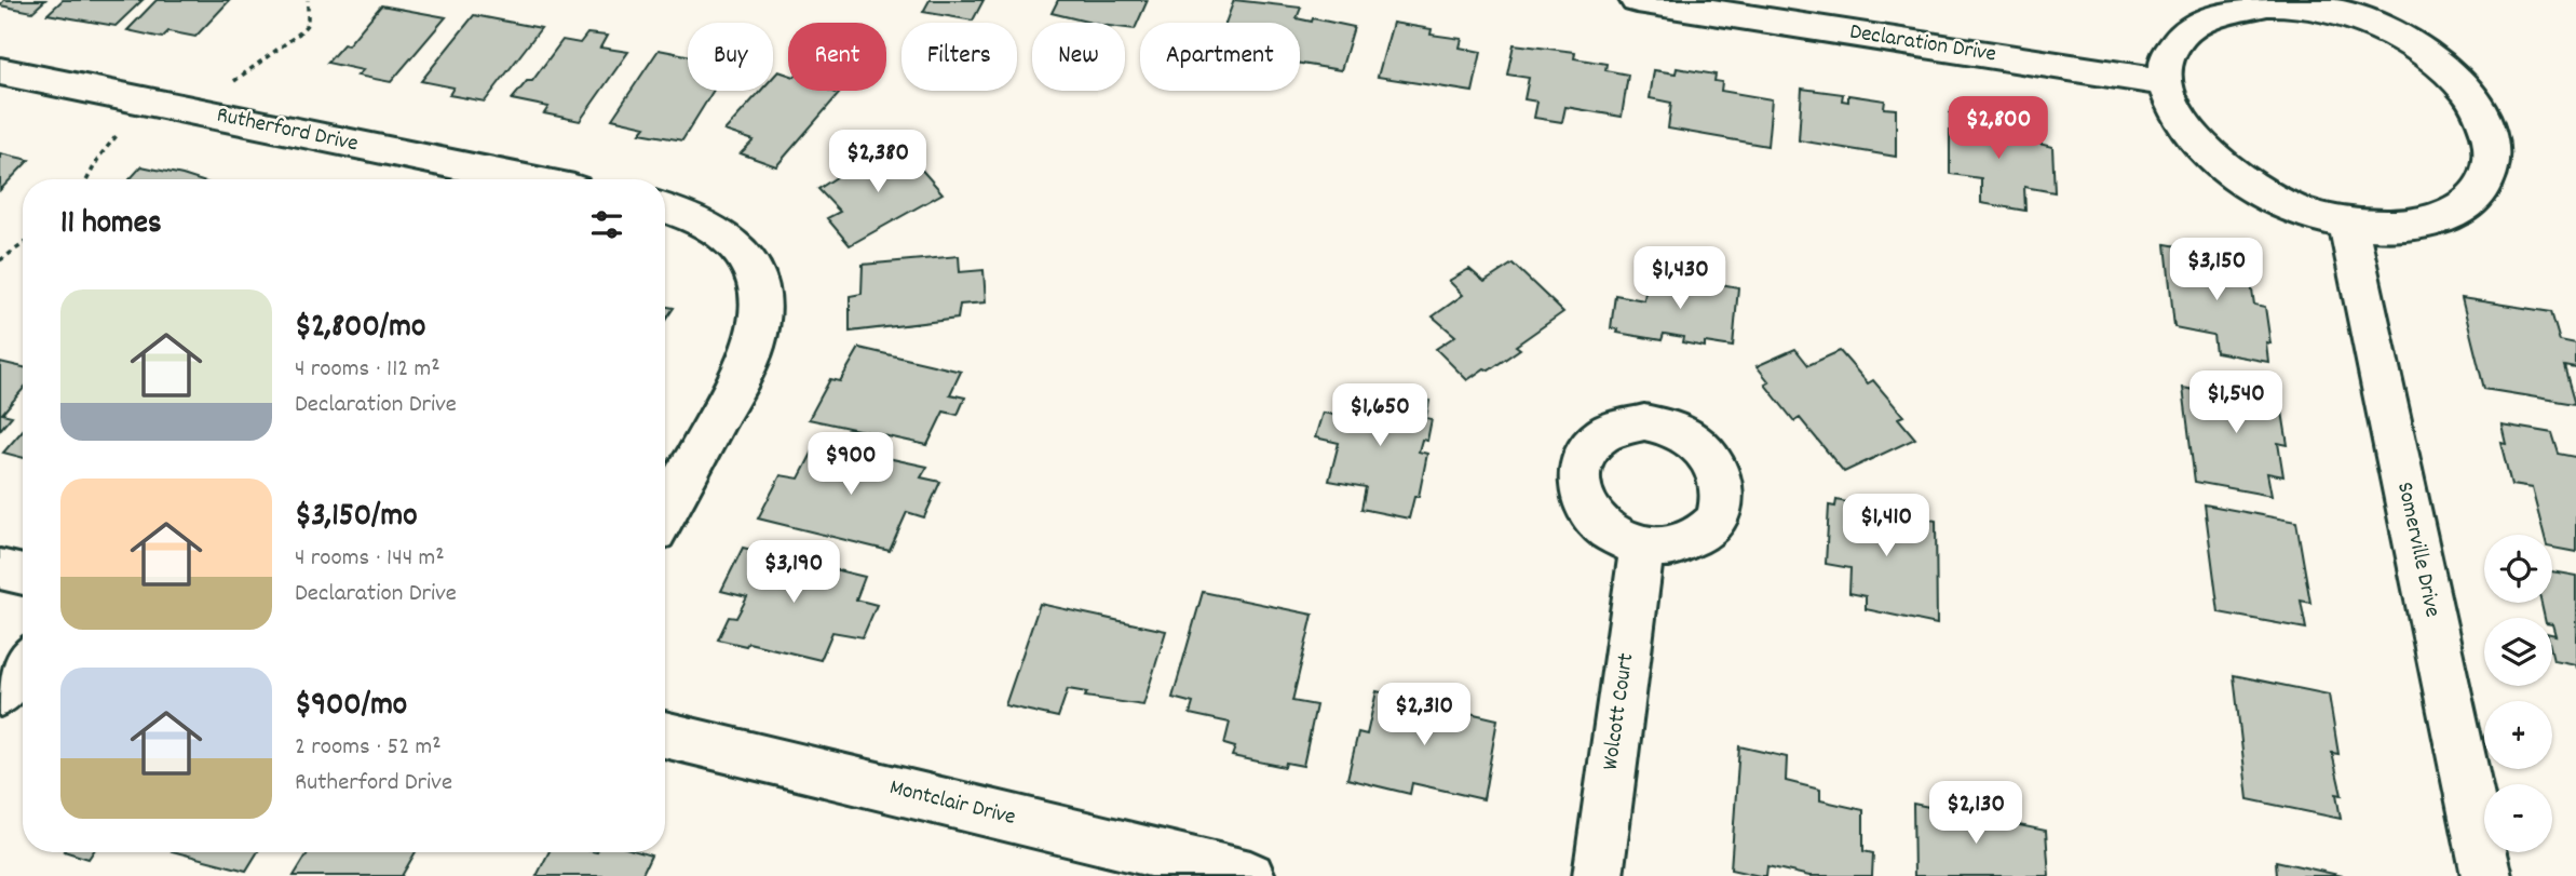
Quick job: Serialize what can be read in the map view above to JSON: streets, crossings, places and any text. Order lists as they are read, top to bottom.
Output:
{
  "streets": {
    "street": [
      "Declaration Drive",
      "Rutherford Drive",
      "Somerville Drive",
      "Wolcott Court",
      "Montclair Drive"
    ]
  },
  "page": {
    "chip": [
      "Buy",
      "Rent",
      "Filters",
      "New",
      "Apartment"
    ],
    "price": [
      "$2,800",
      "$2,380",
      "$3,150",
      "$1,430",
      "$1,540",
      "$1,650",
      "$900",
      "$1,410",
      "$3,190",
      "$2,310",
      "$2,130"
    ],
    "heading": "11 homes",
    "list": [
      {
        "name": "$2,800/mo",
        "note": "4 rooms · 112 m² · Declaration Drive"
      },
      {
        "name": "$3,150/mo",
        "note": "4 rooms · 144 m² · Declaration Drive"
      },
      {
        "name": "$900/mo",
        "note": "2 rooms · 52 m² · Rutherford Drive"
      }
    ],
    "map_buttons": ["+", "−"]
  }
}
